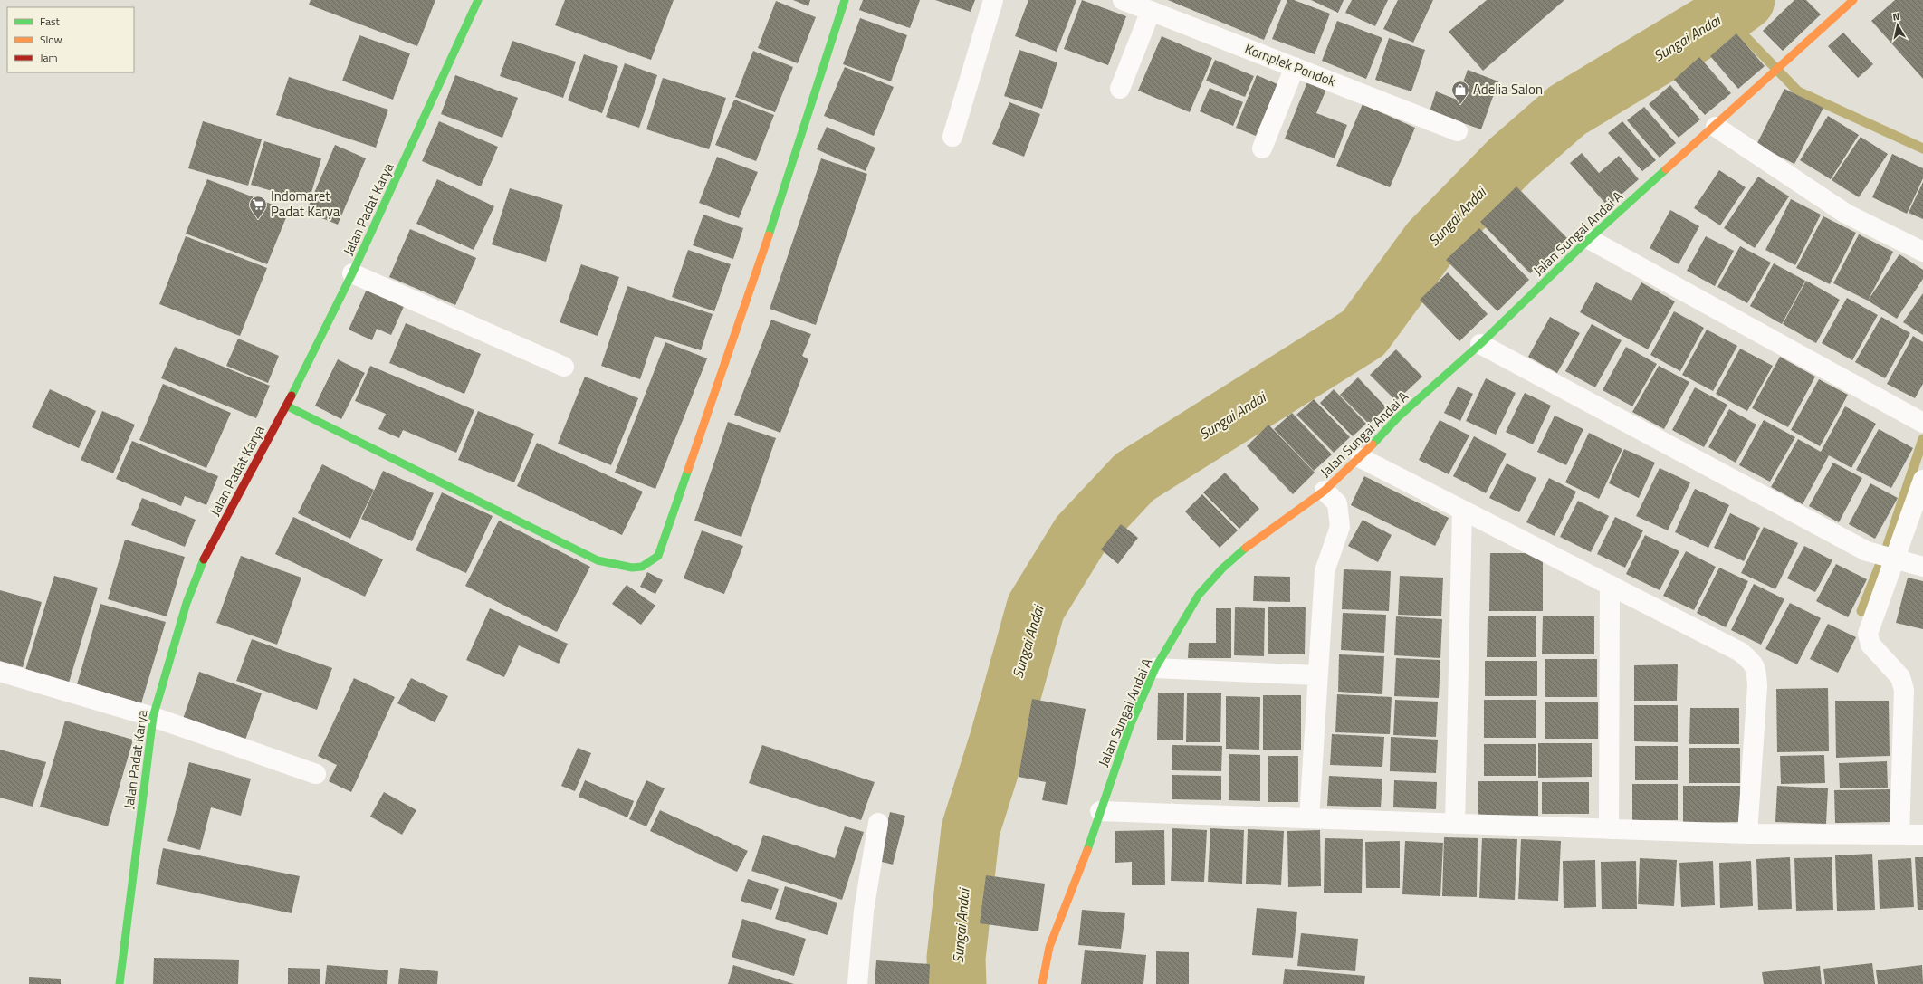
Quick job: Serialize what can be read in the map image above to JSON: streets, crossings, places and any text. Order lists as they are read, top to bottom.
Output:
{
  "streets": {
    "street": ["Komplek Pondok", "Jalan Padat Karya", "Jalan Sungai Andai A"]
  },
  "water": ["Sungai Andai"],
  "places": {
    "shop": ["Adelia Salon"],
    "supermarket": ["Indomaret Padat Karya"]
  },
  "legend": ["Fast", "Slow", "Jam"],
  "north": "top"
}
